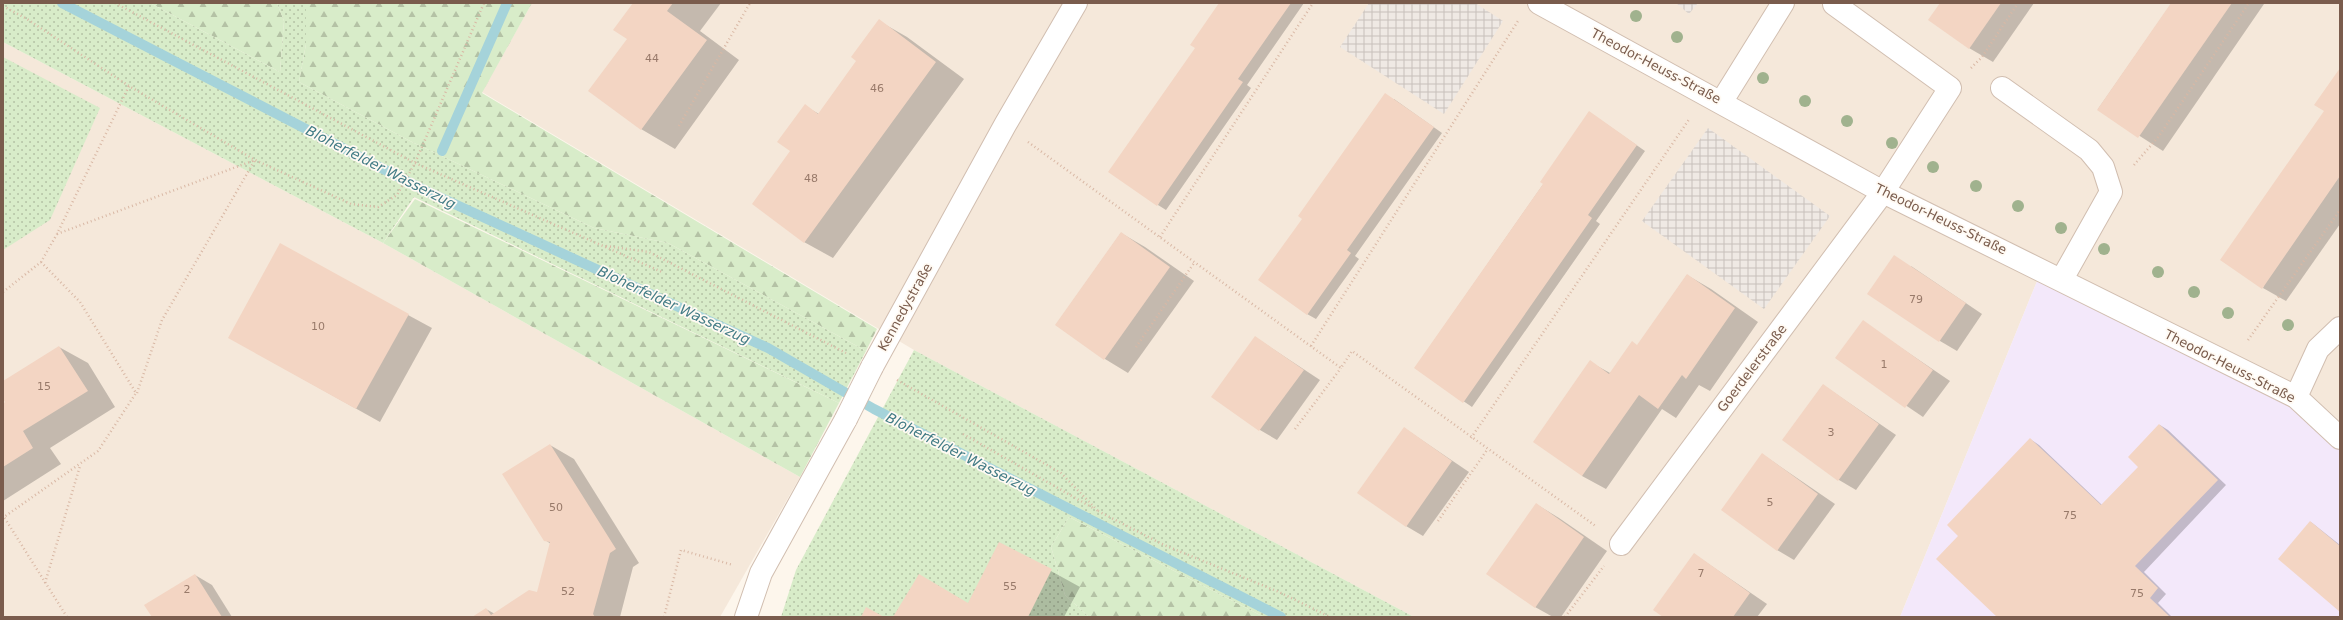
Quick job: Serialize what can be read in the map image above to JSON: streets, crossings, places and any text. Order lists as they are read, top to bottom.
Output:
{
  "streets": {
    "street": ["Theodor-Heuss-Straße", "Kennedystraße", "Goerdelerstraße"]
  },
  "crossings": [
    ["Theodor-Heuss-Straße", "Goerdelerstraße"]
  ],
  "water": ["Bloherfelder Wasserzug"],
  "house_numbers": [
    "44",
    "46",
    "48",
    "79",
    "10",
    "1",
    "15",
    "3",
    "5",
    "50",
    "75",
    "7",
    "55",
    "2",
    "52",
    "75"
  ]
}
